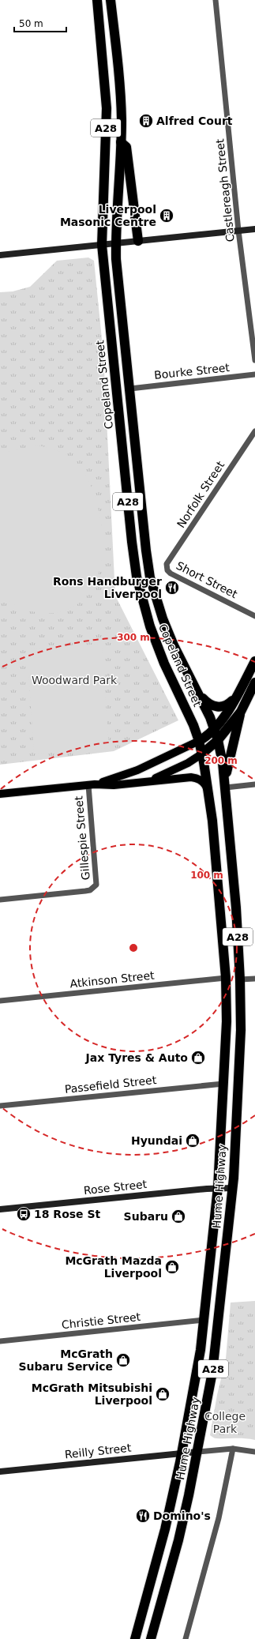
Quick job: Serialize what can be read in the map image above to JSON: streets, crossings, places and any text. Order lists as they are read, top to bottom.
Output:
{
  "streets": {
    "highway": ["A28", "Copeland Street", "Hume Highway"],
    "street": [
      "Castlereagh Street",
      "Bourke Street",
      "Norfolk Street",
      "Short Street",
      "Gillespie Street",
      "Atkinson Street",
      "Passefield Street",
      "Rose Street",
      "Christie Street",
      "Reilly Street"
    ]
  },
  "crossings": [
    ["Bourke Street", "Copeland Street"],
    ["Copeland Street", "Hume Highway"],
    ["Norfolk Street", "Short Street"],
    ["Atkinson Street", "Hume Highway"],
    ["Passefield Street", "Hume Highway"],
    ["Hume Highway", "Rose Street"],
    ["Hume Highway", "Christie Street"],
    ["Hume Highway", "Reilly Street"]
  ],
  "parks": ["Woodward Park", "College Park"],
  "places": {
    "building": ["Alfred Court", "Liverpool Masonic Centre"],
    "restaurant": ["Rons Handburger Liverpool", "Domino's"],
    "shop": [
      "Jax Tyres & Auto",
      "Hyundai",
      "Subaru",
      "McGrath Mazda Liverpool",
      "McGrath Subaru Service",
      "McGrath Mitsubishi Liverpool"
    ],
    "bus stop": ["18 Rose St"]
  },
  "scale_bar": "50 m",
  "rings": ["300 m", "200 m", "100 m"]
}
